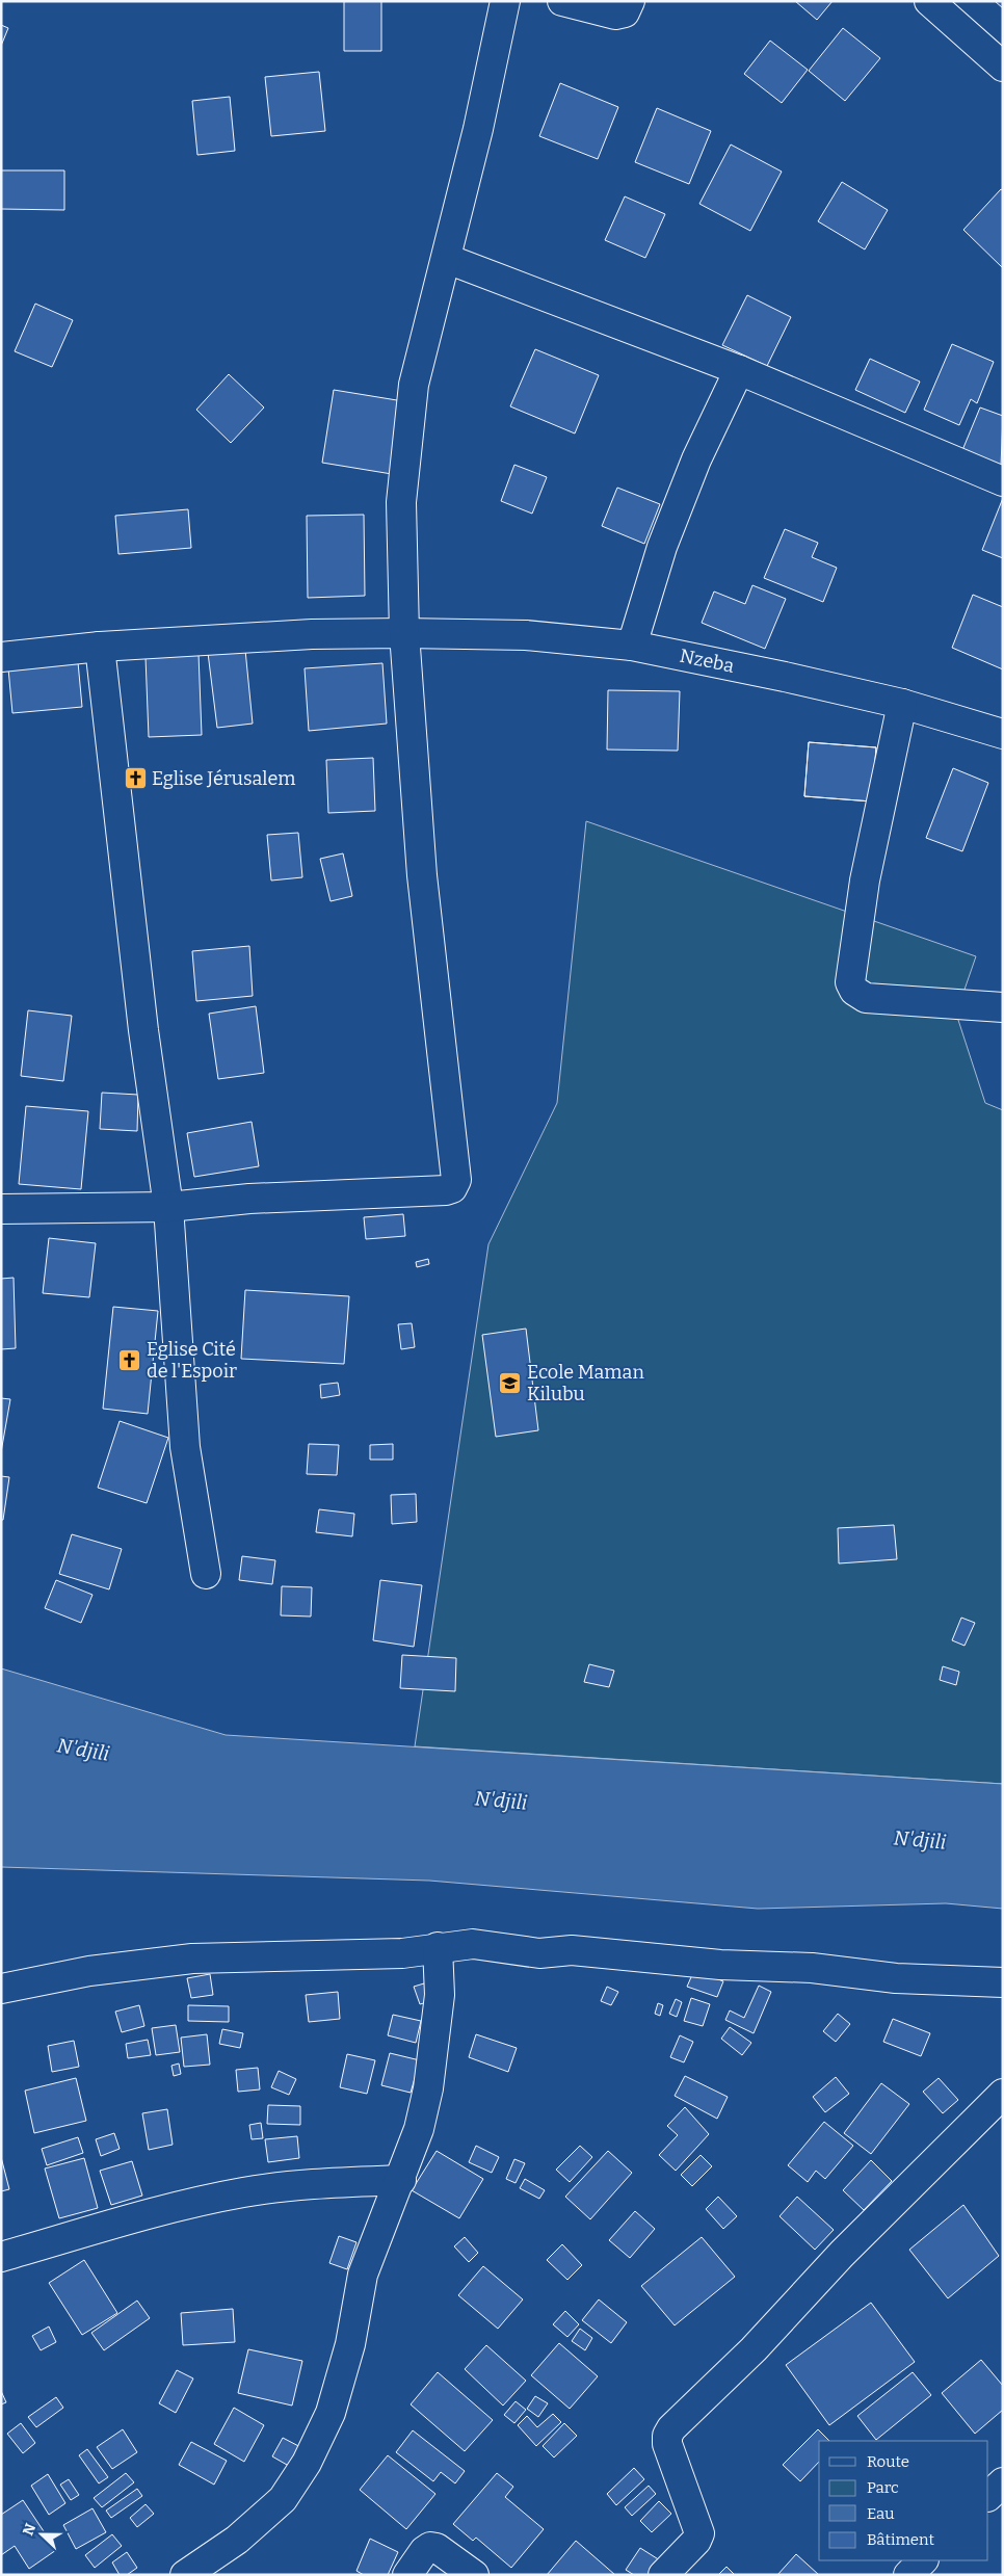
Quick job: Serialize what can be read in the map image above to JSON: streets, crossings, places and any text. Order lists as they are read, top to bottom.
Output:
{
  "streets": {
    "street": ["Nzeba"]
  },
  "water": ["N'djili"],
  "places": {
    "church": ["Eglise Jérusalem", "Eglise Cité de l'Espoir"],
    "school or university": ["Ecole Maman Kilubu"]
  },
  "legend": [
    "Route",
    "Parc",
    "Eau",
    "Bâtiment"
  ],
  "north": "left"
}
